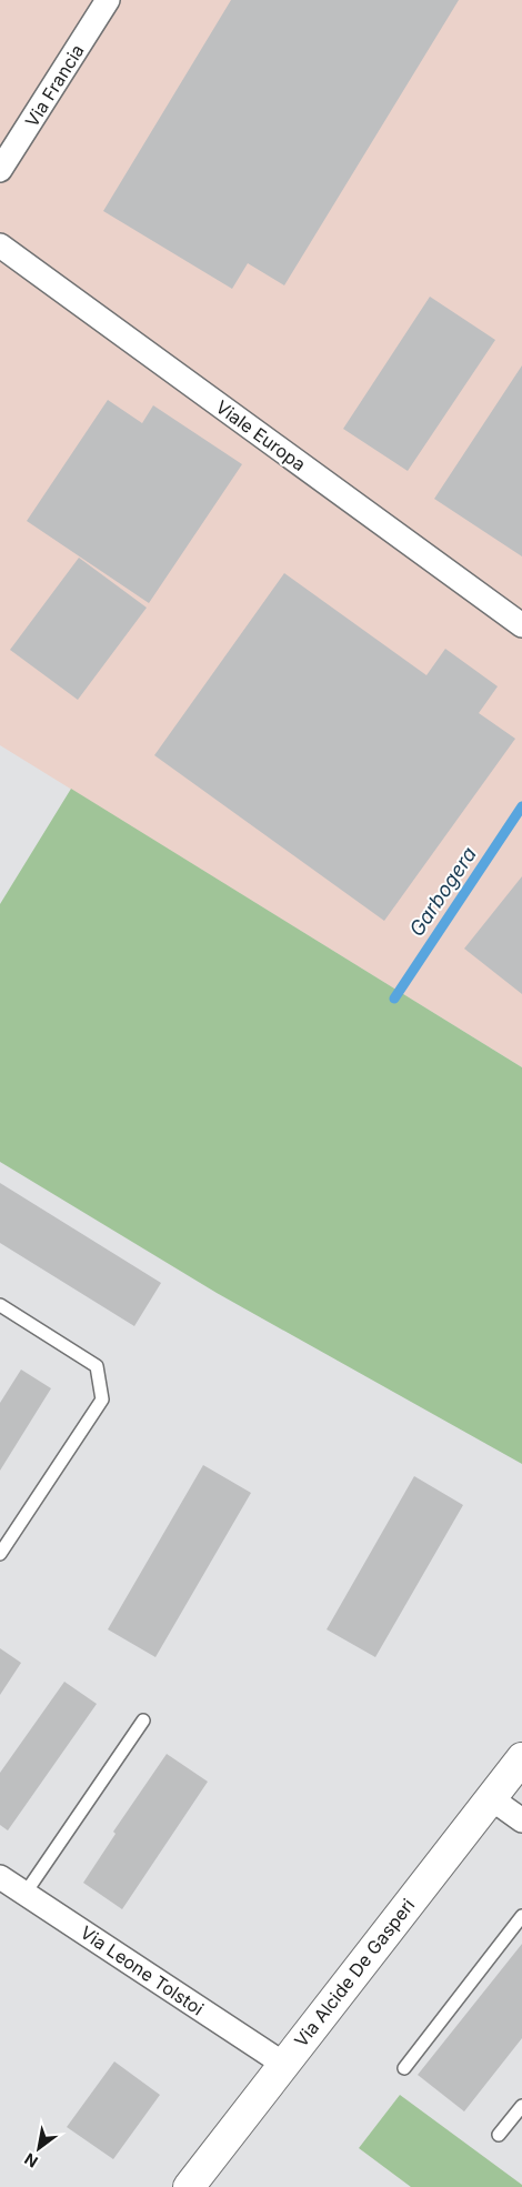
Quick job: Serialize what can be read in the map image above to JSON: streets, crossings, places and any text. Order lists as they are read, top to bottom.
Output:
{
  "streets": {
    "street": [
      "Via Francia",
      "Viale Europa",
      "Via Leone Tolstoi",
      "Via Alcide De Gasperi"
    ]
  },
  "crossings": [
    ["Via Leone Tolstoi", "Via Alcide De Gasperi"]
  ],
  "water": ["Garbogera"],
  "north": "bottom left"
}
